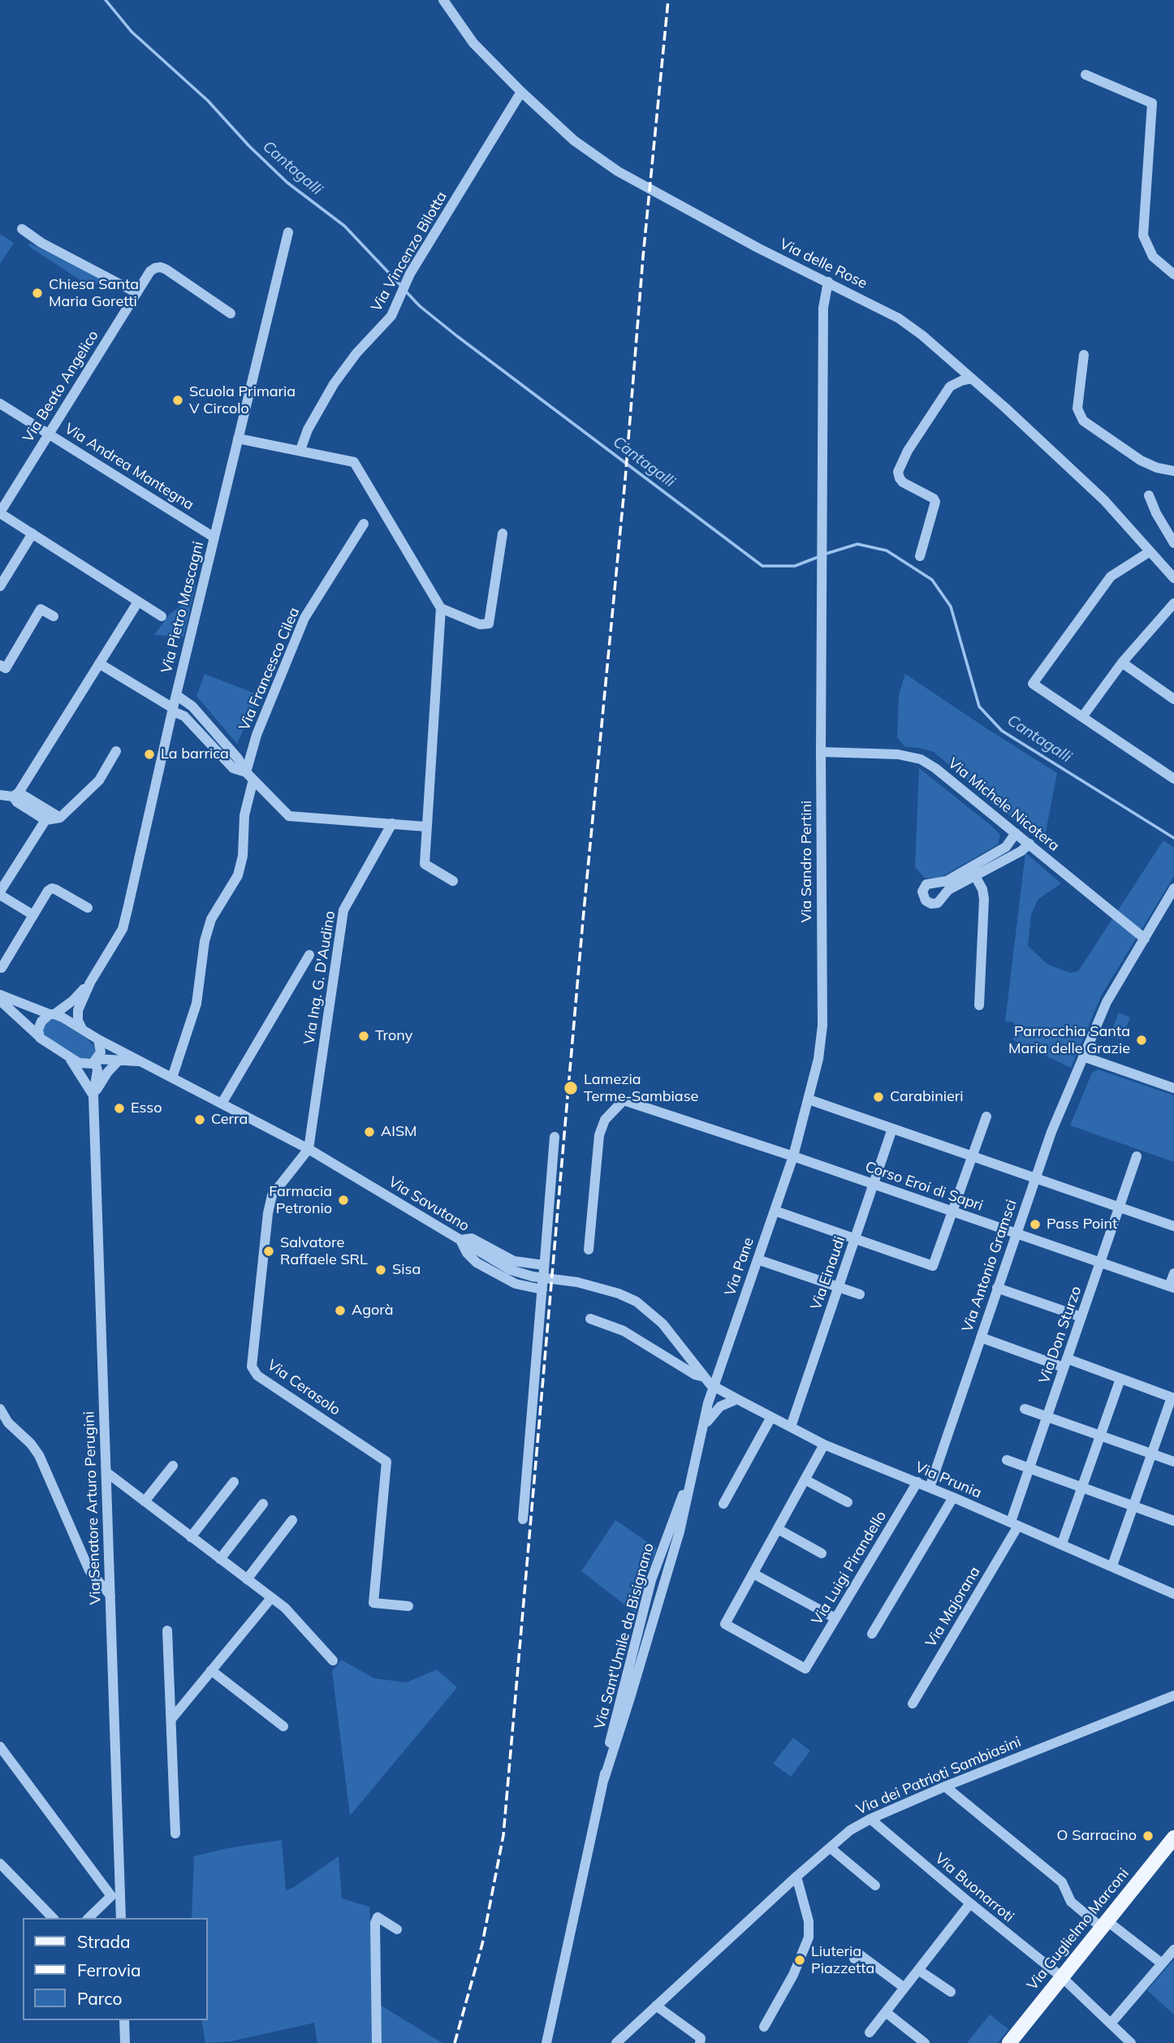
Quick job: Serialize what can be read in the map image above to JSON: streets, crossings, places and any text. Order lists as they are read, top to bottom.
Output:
{
  "streets": {
    "main road": ["Via Guglielmo Marconi"],
    "street": [
      "Via Vincenzo Bilotta",
      "Via delle Rose",
      "Via Beato Angelico",
      "Via Andrea Mantegna",
      "Via Pietro Mascagni",
      "Via Francesco Cilea",
      "Via Michele Nicotera",
      "Via Sandro Pertini",
      "Via Ing. G. D'Audino",
      "Corso Eroi di Sapri",
      "Via Savutano",
      "Via Antonio Gramsci",
      "Via Pane",
      "Via Einaudi",
      "Via Don Sturzo",
      "Via Cerasolo",
      "Via Prunia",
      "Via Senatore Arturo Perugini",
      "Via Luigi Pirandello",
      "Via Majorana",
      "Via Sant'Umile da Bisignano",
      "Via dei Patrioti Sambiasini",
      "Via Buonarroti"
    ]
  },
  "crossings": [
    ["Via Vincenzo Bilotta", "Via delle Rose"],
    ["Via delle Rose", "Via Sandro Pertini"],
    ["Via Beato Angelico", "Via Andrea Mantegna"],
    ["Via Andrea Mantegna", "Via Pietro Mascagni"],
    ["Via Francesco Cilea", "Via Savutano"],
    ["Via Michele Nicotera", "Via Sandro Pertini"],
    ["Via Michele Nicotera", "Via Antonio Gramsci"],
    ["Via Sandro Pertini", "Corso Eroi di Sapri"],
    ["Via Sandro Pertini", "Via Pane"],
    ["Via Ing. G. D'Audino", "Via Savutano"],
    ["Via Ing. G. D'Audino", "Via Cerasolo"],
    ["Corso Eroi di Sapri", "Via Antonio Gramsci"],
    ["Corso Eroi di Sapri", "Via Pane"],
    ["Corso Eroi di Sapri", "Via Einaudi"],
    ["Corso Eroi di Sapri", "Via Don Sturzo"],
    ["Via Savutano", "Via Pane"],
    ["Via Savutano", "Via Cerasolo"],
    ["Via Savutano", "Via Prunia"],
    ["Via Savutano", "Via Senatore Arturo Perugini"],
    ["Via Antonio Gramsci", "Via Prunia"],
    ["Via Pane", "Via Prunia"],
    ["Via Pane", "Via Sant'Umile da Bisignano"],
    ["Via Einaudi", "Via Prunia"],
    ["Via Don Sturzo", "Via Prunia"],
    ["Via Don Sturzo", "Via Majorana"],
    ["Via Prunia", "Via Luigi Pirandello"],
    ["Via Prunia", "Via Majorana"],
    ["Via dei Patrioti Sambiasini", "Via Buonarroti"],
    ["Via Buonarroti", "Via Guglielmo Marconi"]
  ],
  "water": ["Cantagalli"],
  "places": [
    "Chiesa Santa Maria Goretti",
    "Scuola Primaria V Circolo",
    "La barrica",
    "Trony",
    "Parrocchia Santa Maria delle Grazie",
    "Lamezia Terme-Sambiase",
    "Carabinieri",
    "Esso",
    "Cerra",
    "AISM",
    "Farmacia Petronio",
    "Pass Point",
    "Salvatore Raffaele SRL",
    "Sisa",
    "Agorà",
    "O Sarracino",
    "Liuteria Piazzetta"
  ],
  "legend": ["Strada", "Ferrovia", "Parco"]
}
